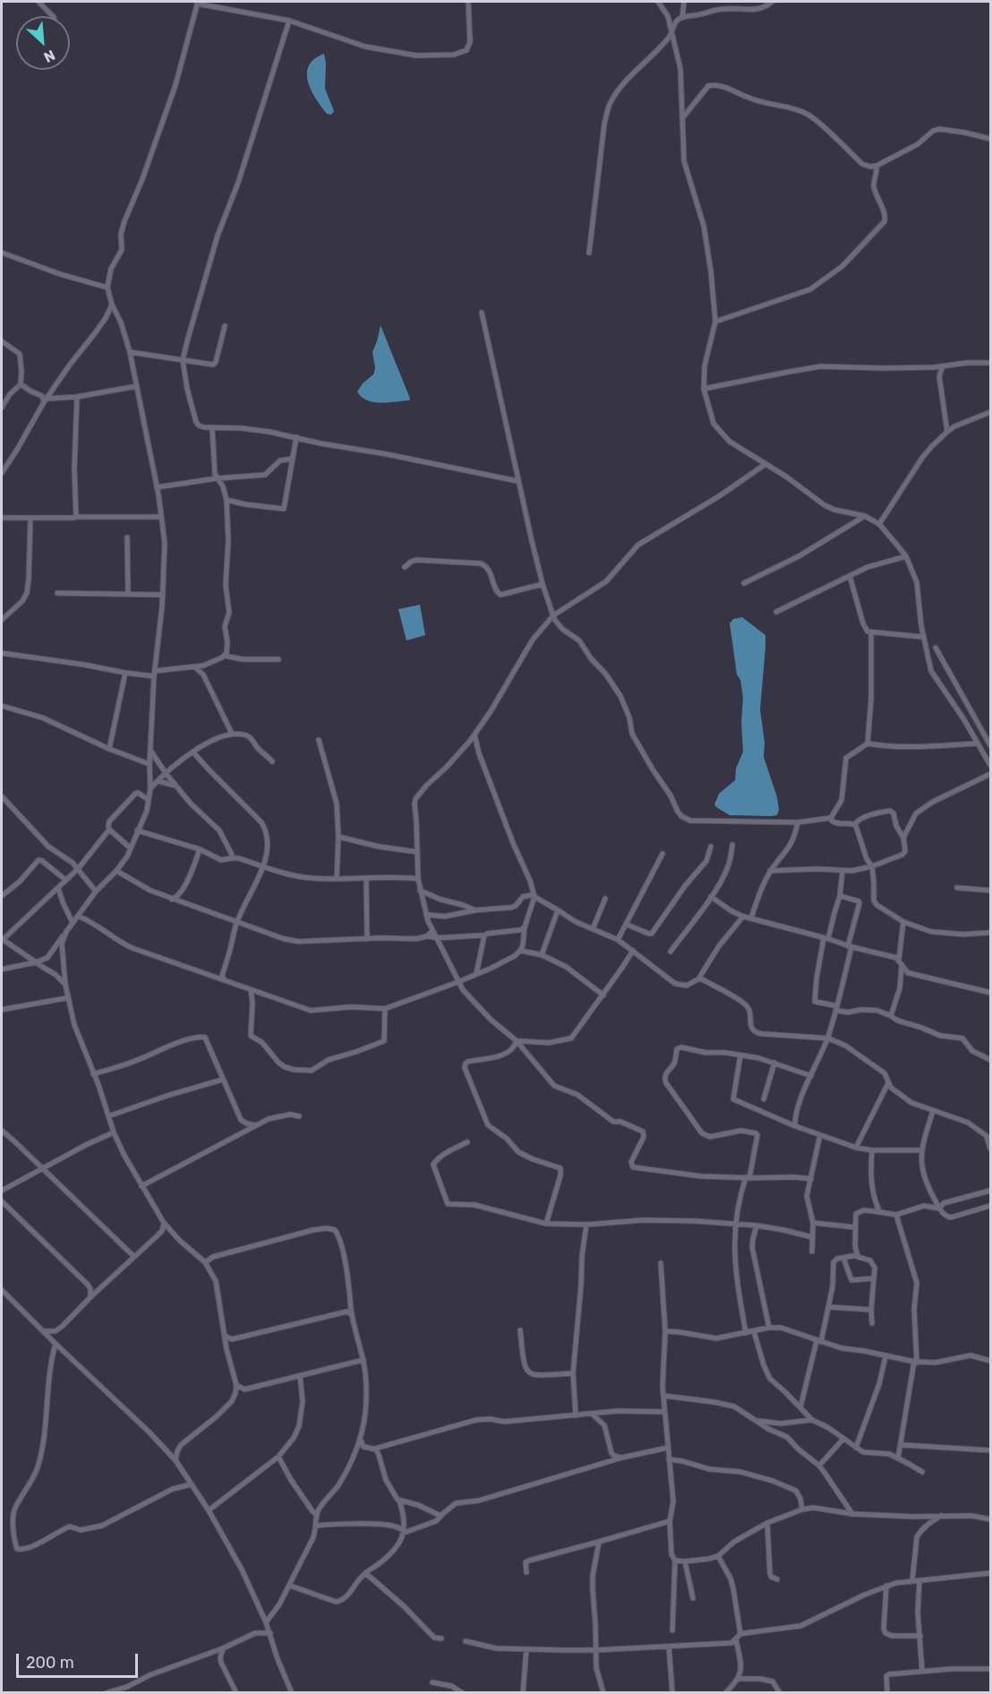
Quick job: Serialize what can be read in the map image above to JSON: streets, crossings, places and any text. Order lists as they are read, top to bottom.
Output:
{
  "scale_bar": "200 m",
  "north": "bottom right"
}
